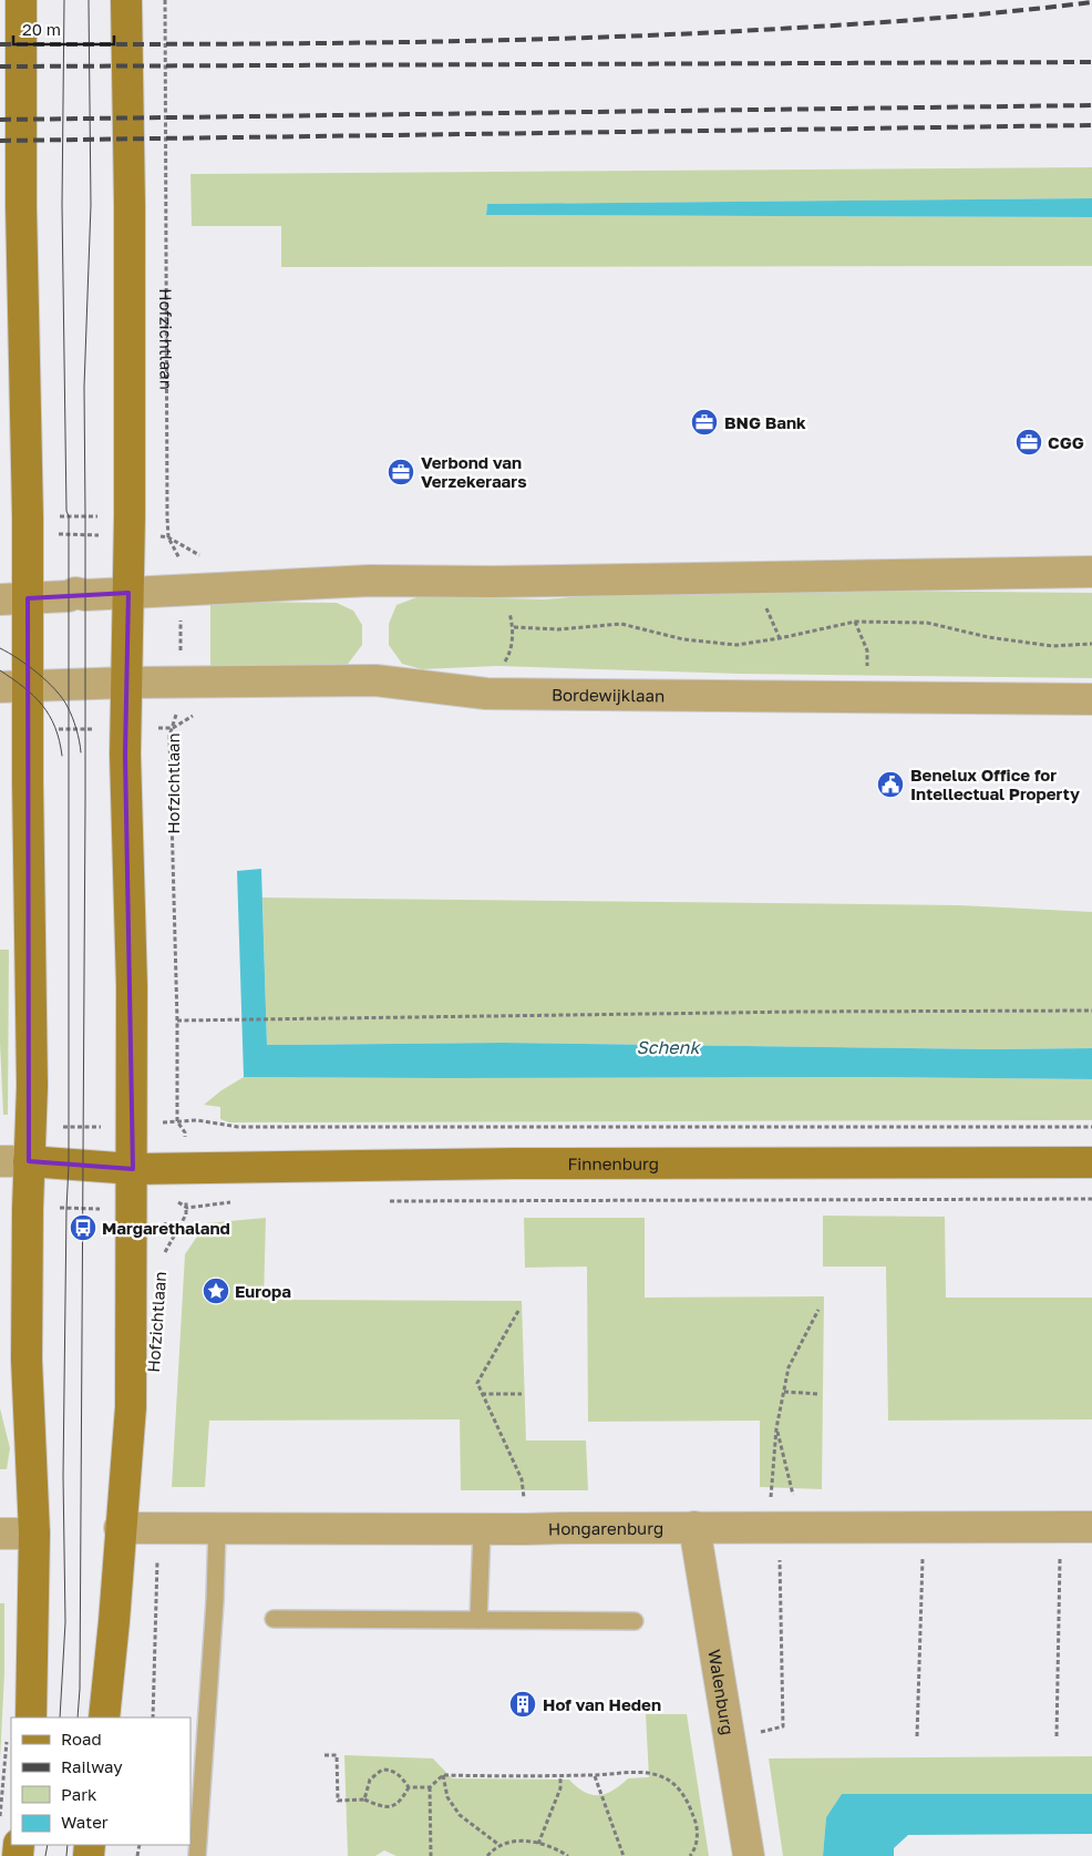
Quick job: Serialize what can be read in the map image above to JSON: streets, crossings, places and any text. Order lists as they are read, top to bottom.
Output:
{
  "streets": {
    "main road": ["Hofzichtlaan", "Finnenburg"],
    "street": ["Bordewijklaan", "Hongarenburg", "Walenburg"]
  },
  "crossings": [
    ["Hofzichtlaan", "Bordewijklaan"],
    ["Hofzichtlaan", "Finnenburg"],
    ["Hofzichtlaan", "Hongarenburg"],
    ["Hongarenburg", "Walenburg"]
  ],
  "water": ["Schenk"],
  "places": {
    "office": ["BNG Bank", "CGG", "Verbond van Verzekeraars"],
    "public building": ["Benelux Office for Intellectual Property"],
    "bus stop": ["Margarethaland"],
    "place": ["Europa"],
    "building": ["Hof van Heden"]
  },
  "legend": [
    "Road",
    "Railway",
    "Park",
    "Water"
  ],
  "scale_bar": "20 m"
}
